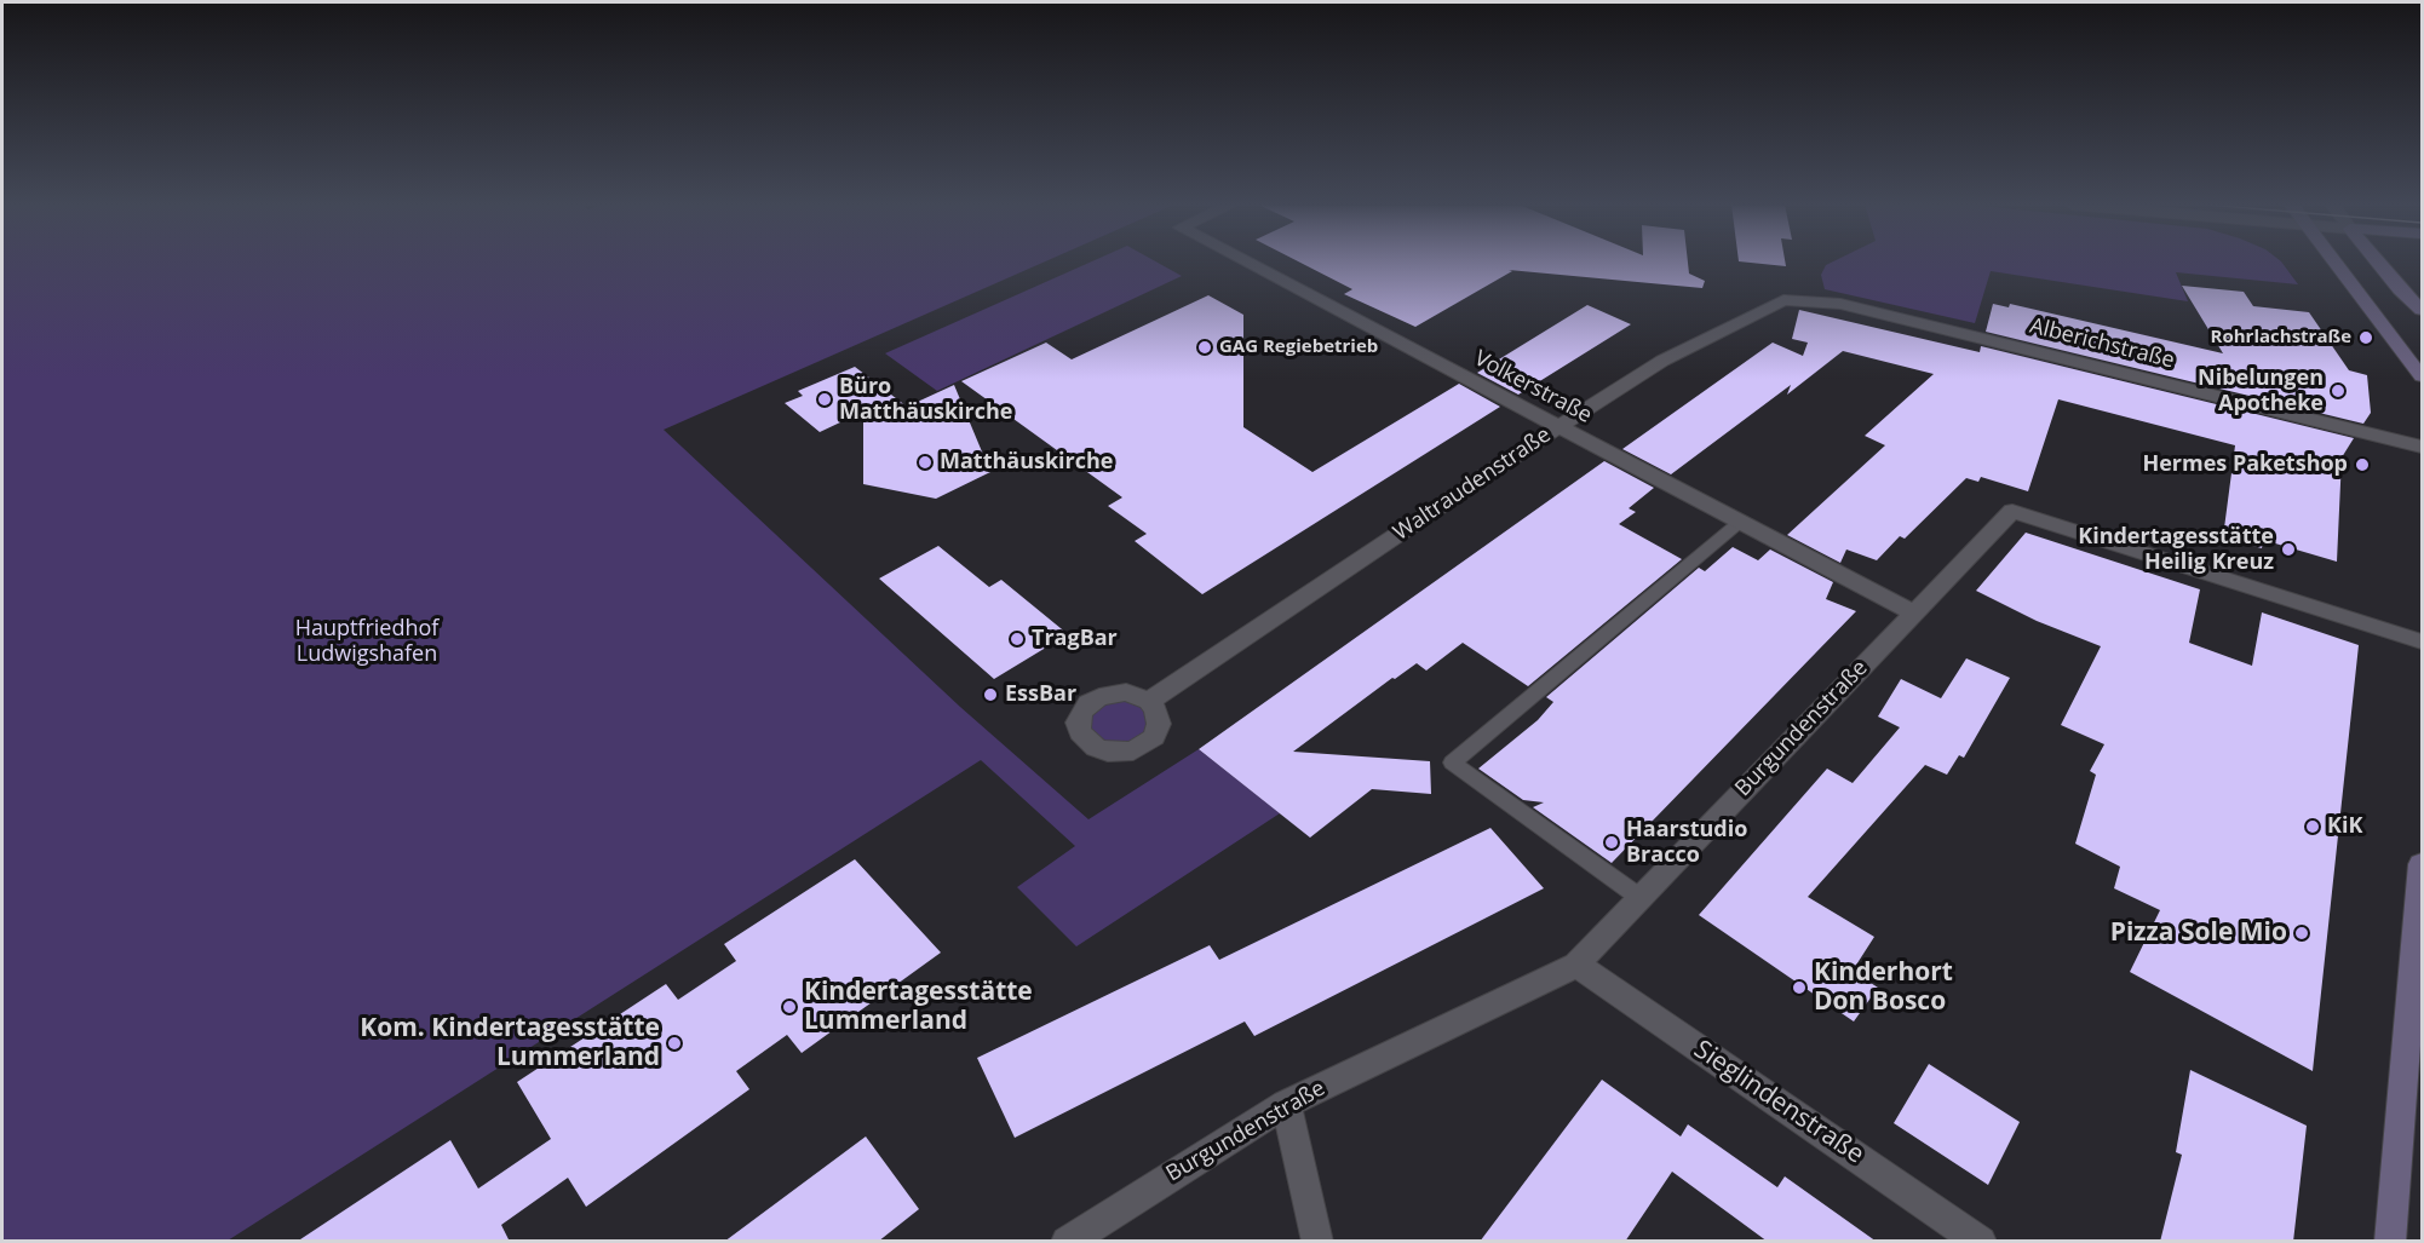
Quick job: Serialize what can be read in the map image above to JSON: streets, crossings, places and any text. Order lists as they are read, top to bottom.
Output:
{
  "streets": {
    "street": [
      "Alberichstraße",
      "Volkerstraße",
      "Waltraudenstraße",
      "Burgundenstraße",
      "Sieglindenstraße"
    ]
  },
  "crossings": [
    ["Alberichstraße", "Waltraudenstraße"],
    ["Volkerstraße", "Waltraudenstraße"],
    ["Volkerstraße", "Burgundenstraße"],
    ["Burgundenstraße", "Sieglindenstraße"]
  ],
  "parks": ["Hauptfriedhof Ludwigshafen"],
  "places": [
    "Rohrlachstraße",
    "GAG Regiebetrieb",
    "Nibelungen Apotheke",
    "Büro Matthäuskirche",
    "Matthäuskirche",
    "Hermes Paketshop",
    "Kindertagesstätte Heilig Kreuz",
    "TragBar",
    "EssBar",
    "KiK",
    "Haarstudio Bracco",
    "Pizza Sole Mio",
    "Kinderhort Don Bosco",
    "Kindertagesstätte Lummerland",
    "Kom. Kindertagesstätte Lummerland"
  ]
}
